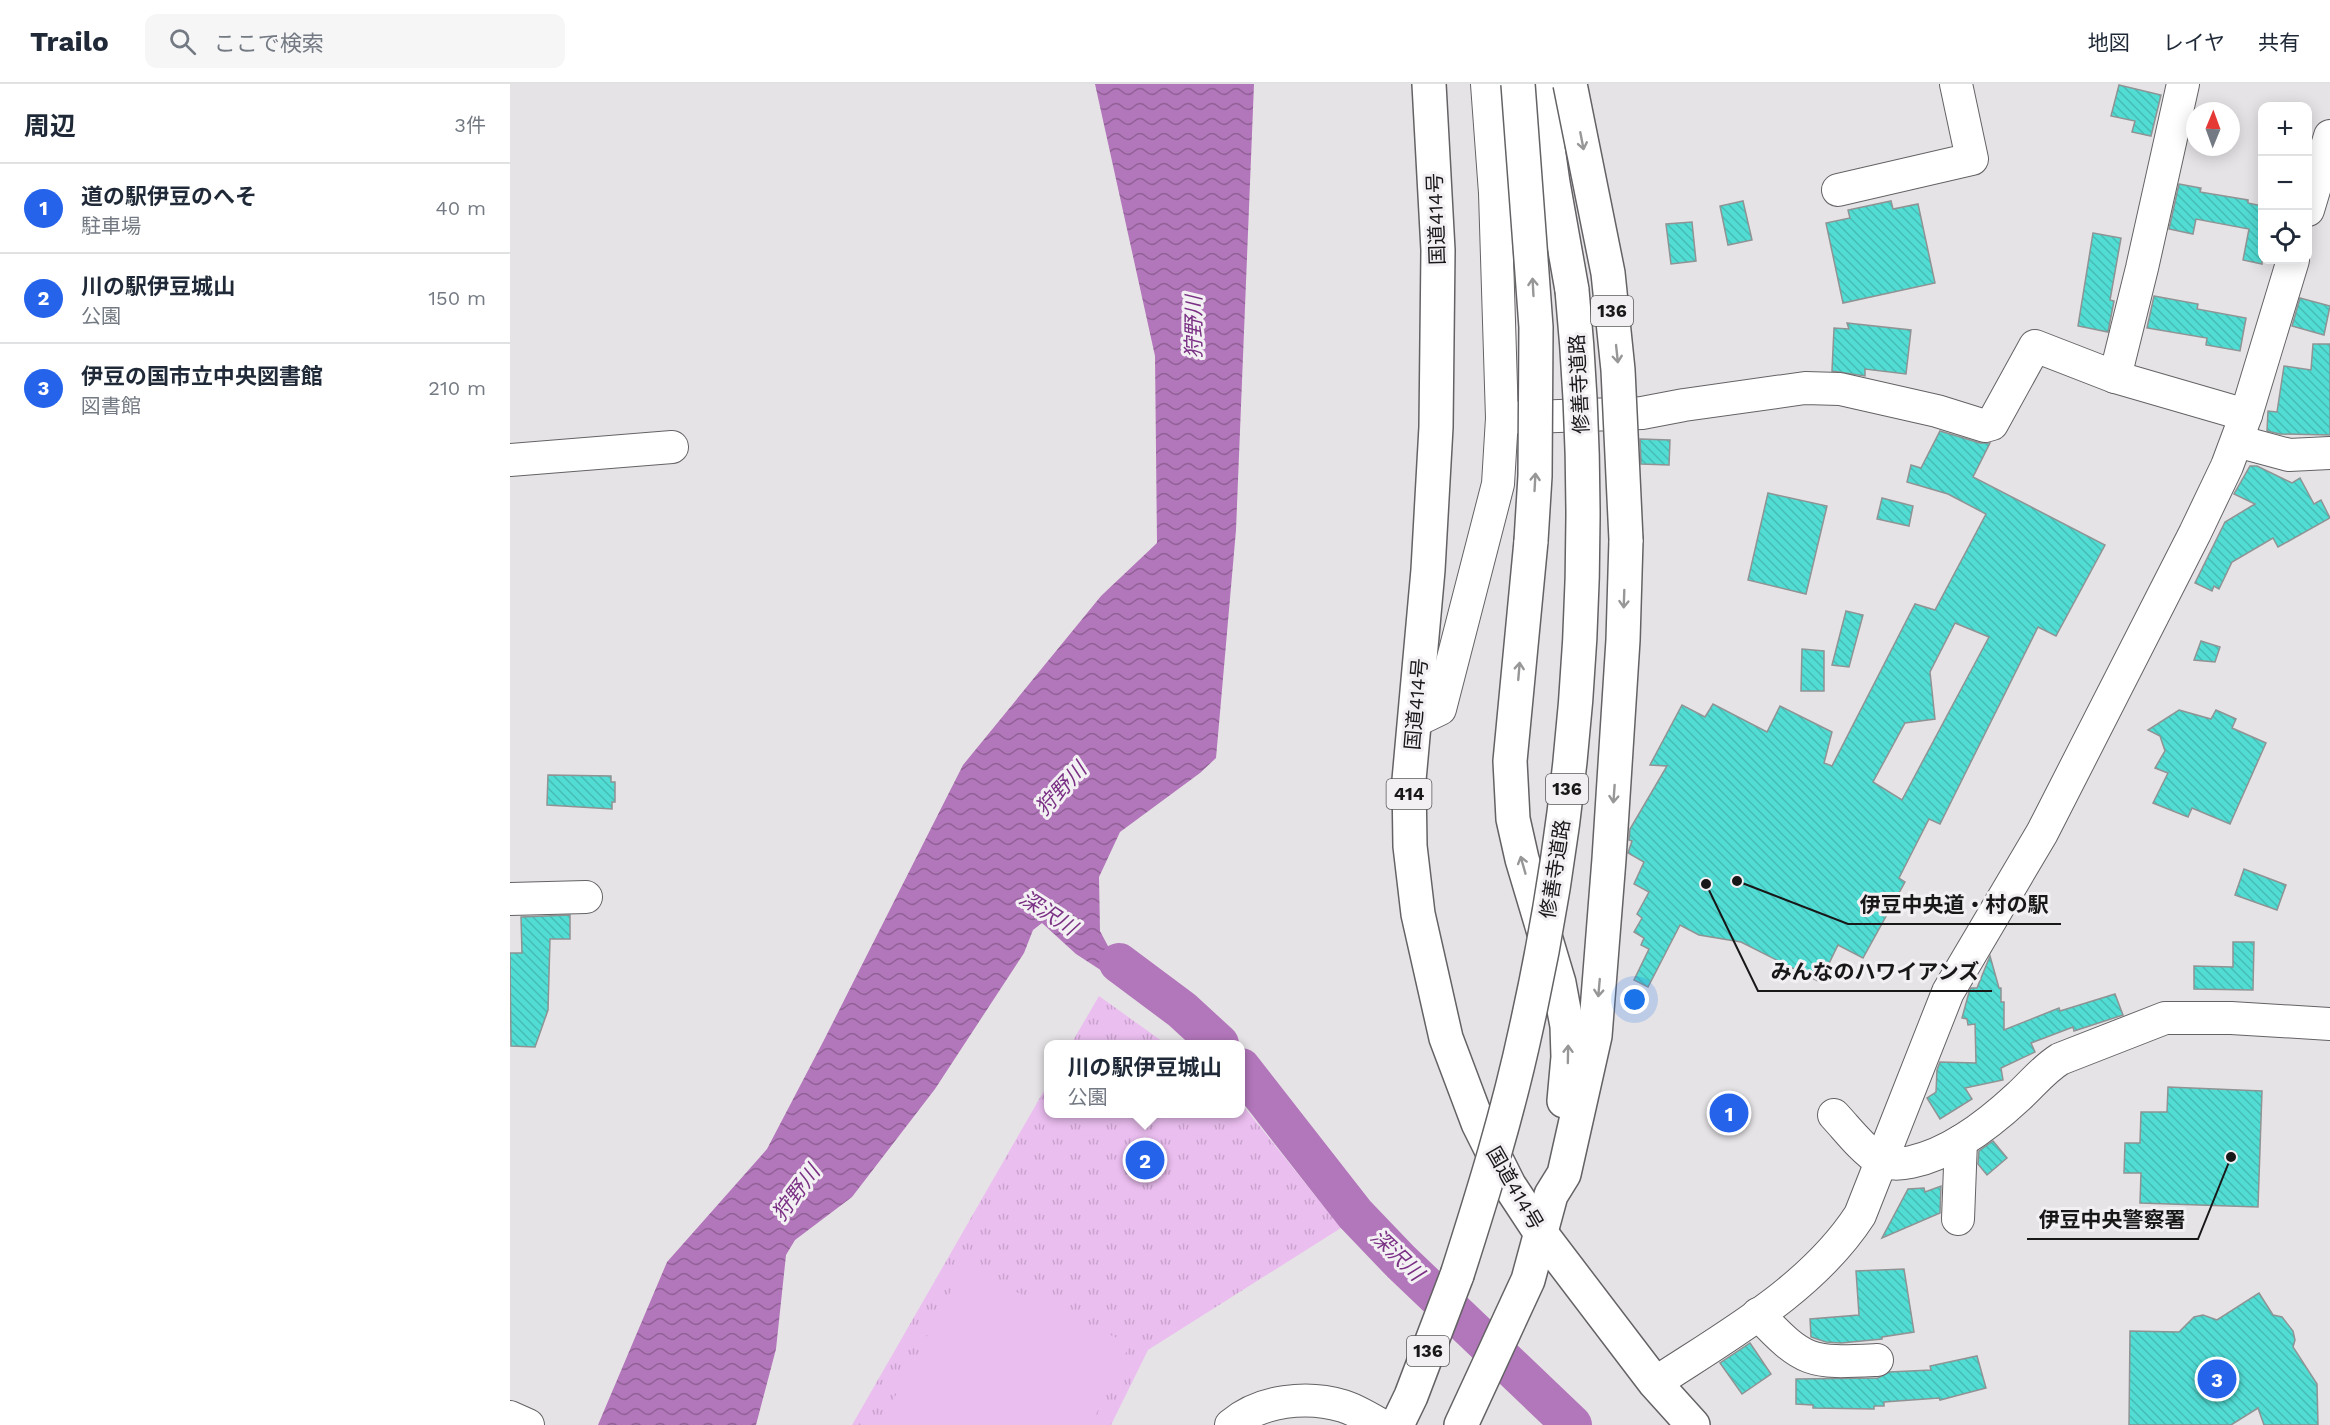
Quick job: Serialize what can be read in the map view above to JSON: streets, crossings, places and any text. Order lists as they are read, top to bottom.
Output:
{
  "streets": {
    "highway": [
      "国道414号",
      "136",
      "修善寺道路",
      "414"
    ]
  },
  "water": ["狩野川", "深沢川"],
  "places": ["伊豆中央道・村の駅", "みんなのハワイアンズ", "伊豆中央警察署"],
  "north": "top",
  "page": {
    "header": "Trailo",
    "search": "ここで検索",
    "nav": ["地図", "レイヤ", "共有"],
    "heading": ["周辺", "3件"],
    "map_buttons": ["+", "−"],
    "list": [
      {
        "mark": "1",
        "name": "道の駅伊豆のへそ",
        "note": "駐車場",
        "value": "40 m"
      },
      {
        "mark": "2",
        "name": "川の駅伊豆城山",
        "note": "公園",
        "value": "150 m"
      },
      {
        "mark": "3",
        "name": "伊豆の国市立中央図書館",
        "note": "図書館",
        "value": "210 m"
      }
    ],
    "popup": ["川の駅伊豆城山", "公園"],
    "pins": ["1", "2", "3"]
  }
}
